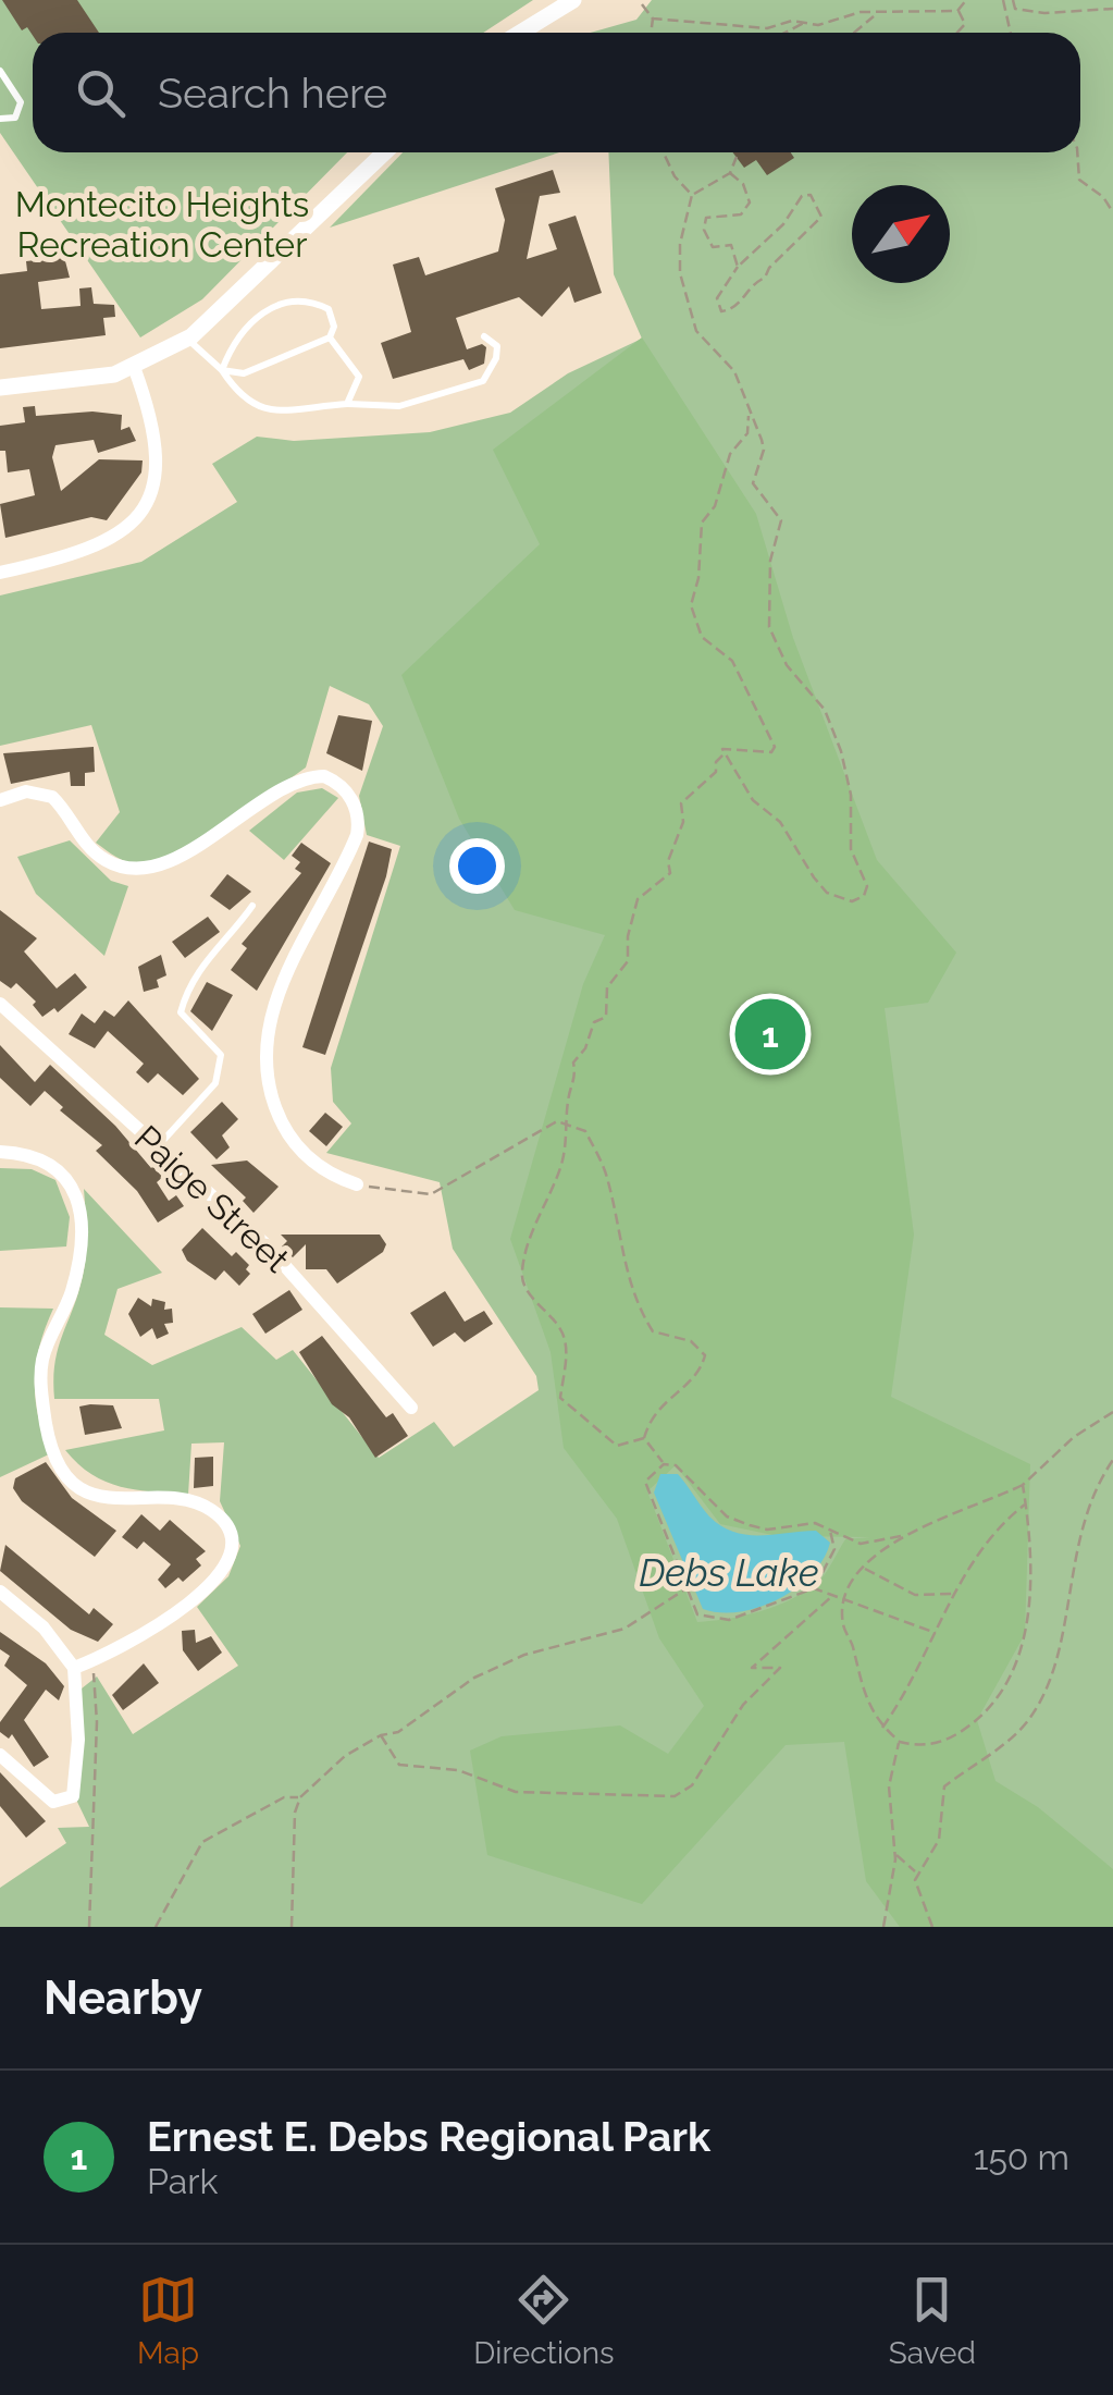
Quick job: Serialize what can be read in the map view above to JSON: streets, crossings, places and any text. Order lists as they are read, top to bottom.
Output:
{
  "streets": {
    "street": ["Paige Street"]
  },
  "water": ["Debs Lake"],
  "parks": ["Montecito Heights Recreation Center"],
  "north": "top right",
  "page": {
    "search": "Search here",
    "pins": "1",
    "heading": "Nearby",
    "list": [
      {
        "mark": "1",
        "name": "Ernest E. Debs Regional Park",
        "note": "Park",
        "value": "150 m"
      }
    ],
    "nav": ["Map", "Directions", "Saved"]
  }
}
